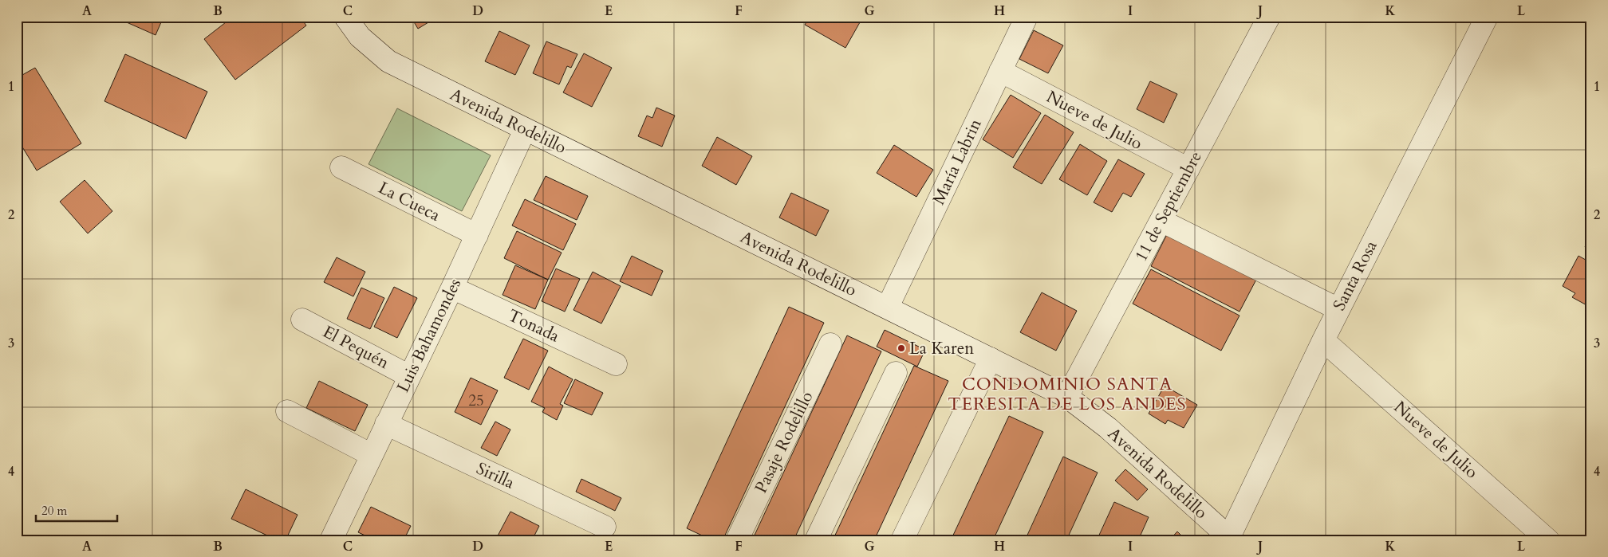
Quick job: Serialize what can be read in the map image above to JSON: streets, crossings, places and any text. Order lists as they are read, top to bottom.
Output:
{
  "streets": {
    "street": [
      "Nueve de Julio",
      "Avenida Rodelillo",
      "María Labrin",
      "La Cueca",
      "11 de Septiembre",
      "Santa Rosa",
      "Tonada",
      "Luis Bahamondes",
      "El Pequén",
      "Pasaje Rodelillo",
      "Sirilla"
    ]
  },
  "crossings": [
    ["Nueve de Julio", "María Labrin"],
    ["Nueve de Julio", "11 de Septiembre"],
    ["Nueve de Julio", "Santa Rosa"],
    ["Avenida Rodelillo", "María Labrin"],
    ["Avenida Rodelillo", "11 de Septiembre"],
    ["Avenida Rodelillo", "Santa Rosa"],
    ["Avenida Rodelillo", "Luis Bahamondes"],
    ["La Cueca", "Luis Bahamondes"],
    ["Tonada", "Luis Bahamondes"],
    ["Luis Bahamondes", "El Pequén"],
    ["Luis Bahamondes", "Sirilla"]
  ],
  "districts": ["CONDOMINIO SANTA TERESITA DE LOS ANDES"],
  "places": ["La Karen"],
  "house_numbers": ["25"],
  "scale_bar": "20 m",
  "grid": {
    "columns": [
      "A",
      "B",
      "C",
      "D",
      "E",
      "F",
      "G",
      "H",
      "I",
      "J",
      "K",
      "L"
    ],
    "rows": [
      "1",
      "2",
      "3",
      "4"
    ]
  }
}
